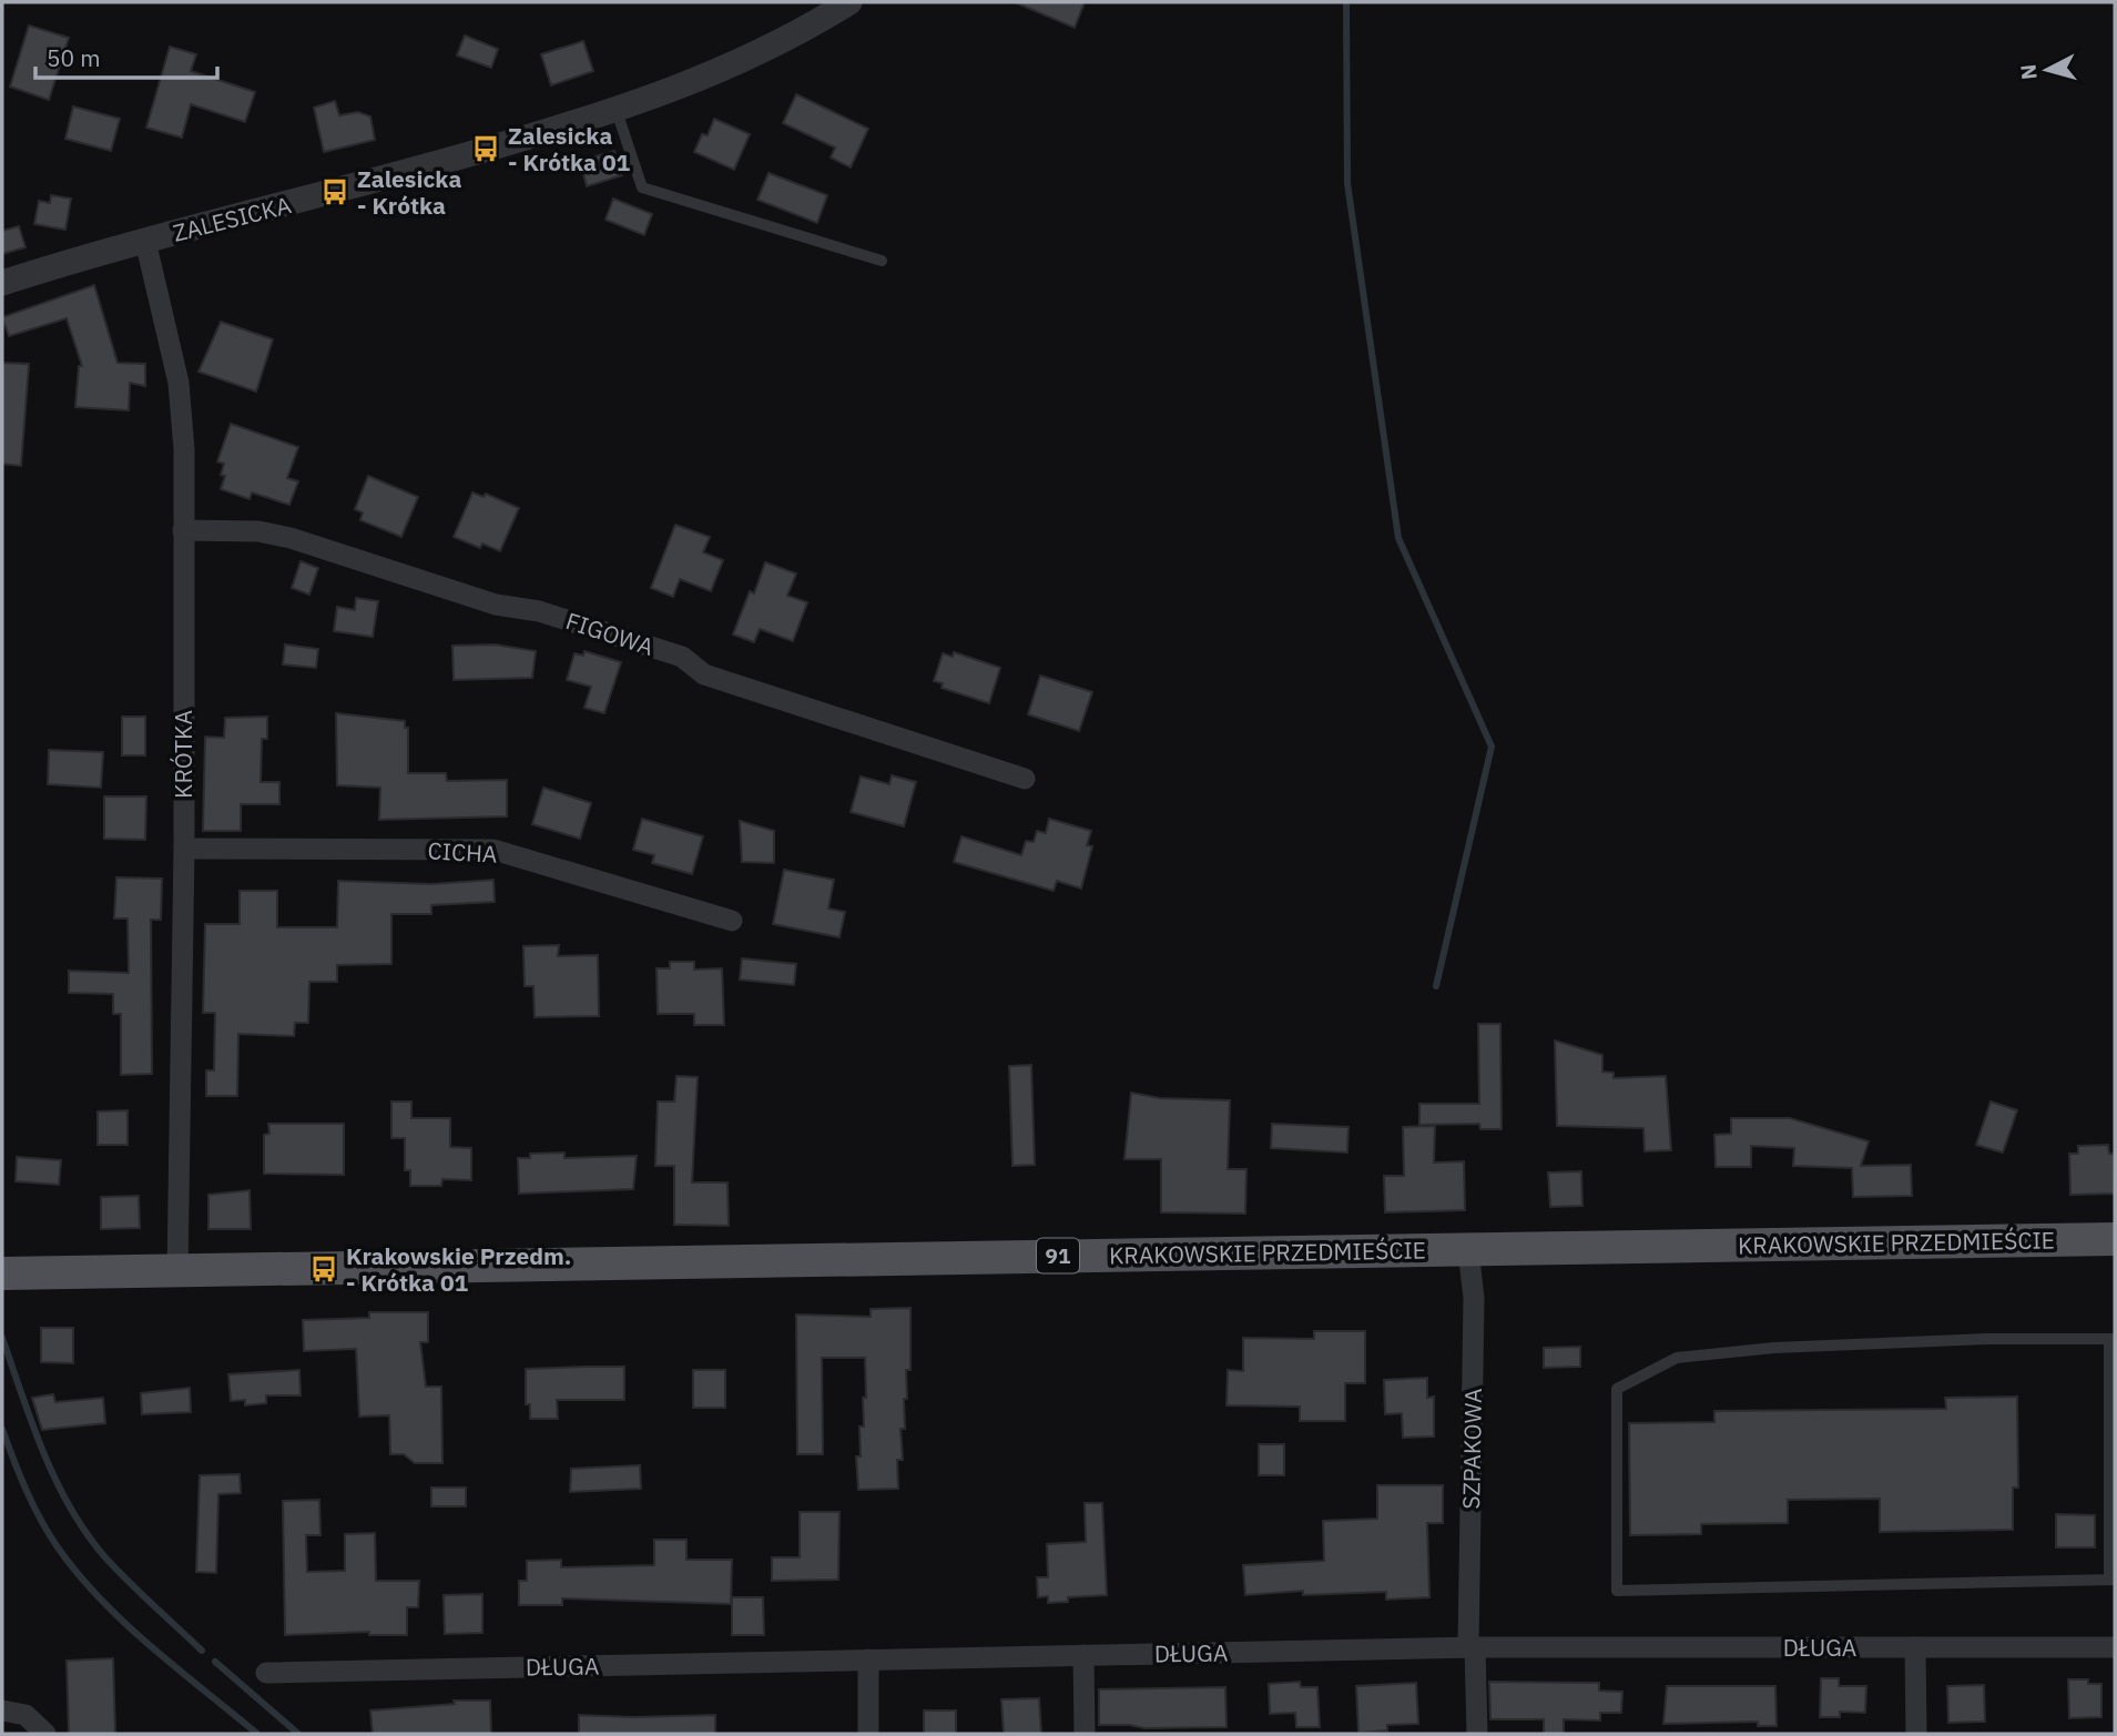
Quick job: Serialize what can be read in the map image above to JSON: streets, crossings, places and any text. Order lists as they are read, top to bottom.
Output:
{
  "streets": {
    "main road": ["KRAKOWSKIE PRZEDMIEŚCIE", "91"],
    "street": [
      "ZALESICKA",
      "FIGOWA",
      "KRÓTKA",
      "CICHA",
      "SZPAKOWA",
      "DŁUGA"
    ]
  },
  "crossings": [
    ["ZALESICKA", "KRÓTKA"],
    ["FIGOWA", "KRÓTKA"],
    ["KRÓTKA", "CICHA"],
    ["KRÓTKA", "KRAKOWSKIE PRZEDMIEŚCIE"],
    ["KRAKOWSKIE PRZEDMIEŚCIE", "SZPAKOWA"],
    ["SZPAKOWA", "DŁUGA"]
  ],
  "places": {
    "bus stop": ["Zalesicka - Krótka 01", "Zalesicka - Krótka", "Krakowskie Przedm. - Krótka 01"]
  },
  "scale_bar": "50 m",
  "north": "left"
}
